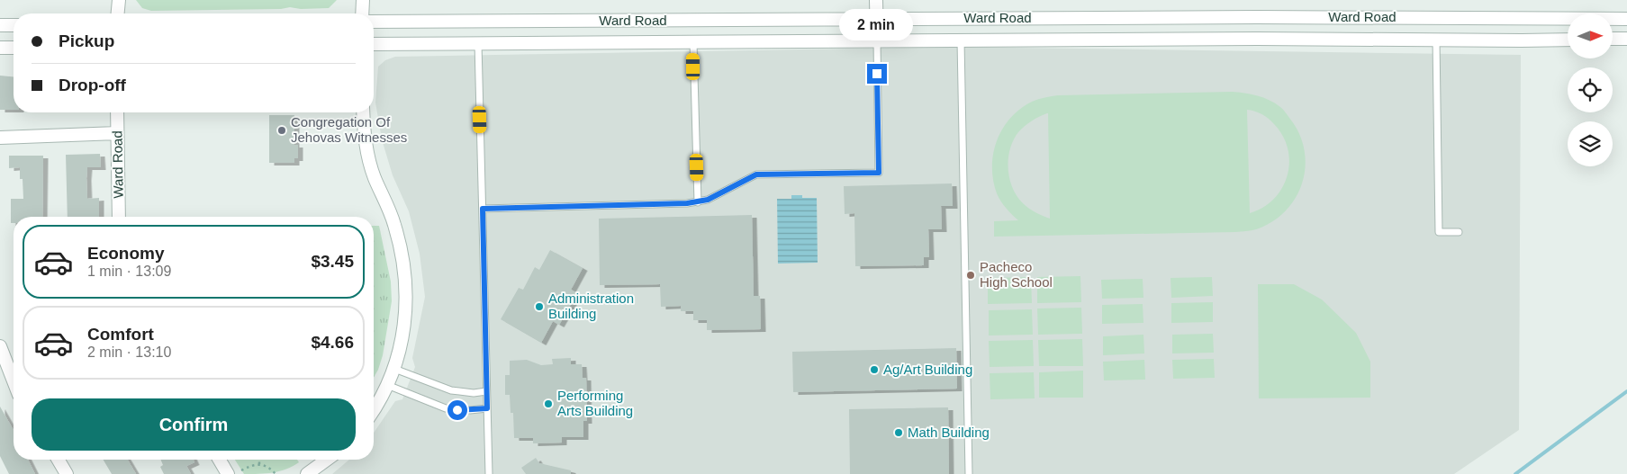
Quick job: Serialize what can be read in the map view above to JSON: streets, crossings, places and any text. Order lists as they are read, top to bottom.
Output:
{
  "streets": {
    "street": ["Ward Road"]
  },
  "places": [
    "Congregation Of Jehovas Witnesses",
    "Pacheco High School",
    "Administration Building",
    "Ag/Art Building",
    "Performing Arts Building",
    "Math Building"
  ],
  "north": "right",
  "page": {
    "bubble": "2 min",
    "banner": ["Pickup", "Drop-off"],
    "list": [
      {
        "name": "Economy",
        "note": "1 min · 13:09",
        "value": "$3.45"
      },
      {
        "name": "Comfort",
        "note": "2 min · 13:10",
        "value": "$4.66"
      }
    ],
    "buttons": "Confirm"
  }
}
